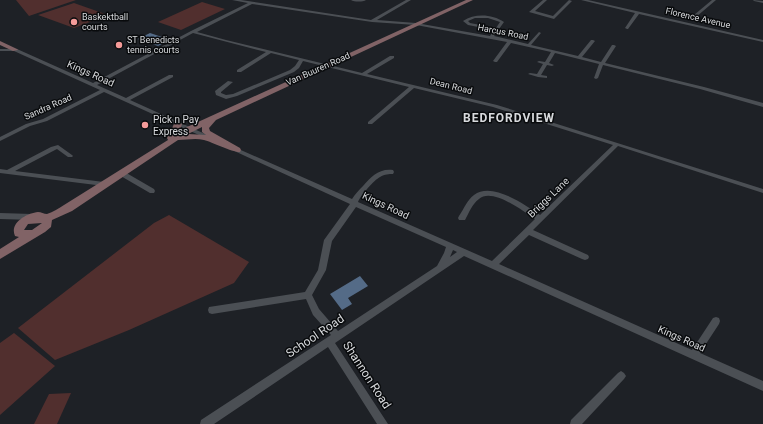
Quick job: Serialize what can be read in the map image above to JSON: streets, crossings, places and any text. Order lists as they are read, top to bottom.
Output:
{
  "streets": {
    "main road": ["Van Buuren Road"],
    "street": [
      "Florence Avenue",
      "Harcus Road",
      "Kings Road",
      "Dean Road",
      "Sandra Road",
      "Briggs Lane",
      "School Road",
      "Shannon Road"
    ]
  },
  "crossings": [
    ["Harcus Road", "Van Buuren Road"],
    ["Van Buuren Road", "Kings Road"],
    ["Van Buuren Road", "Dean Road"],
    ["Kings Road", "Sandra Road"],
    ["Kings Road", "Briggs Lane"],
    ["Kings Road", "School Road"],
    ["Dean Road", "Briggs Lane"],
    ["School Road", "Shannon Road"]
  ],
  "districts": ["BEDFORDVIEW"],
  "places": ["Baskektball courts", "ST Benedicts tennis courts", "Pick n Pay Express"]
}
